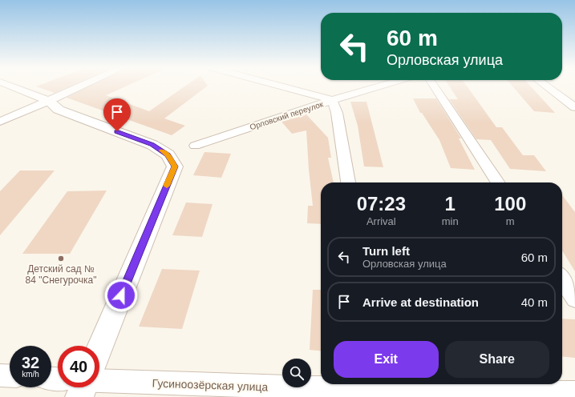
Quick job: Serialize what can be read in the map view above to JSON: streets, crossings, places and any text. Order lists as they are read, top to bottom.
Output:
{
  "streets": {
    "street": ["Орловский переулок", "Гусиноозёрская улица"]
  },
  "places": ["Детский сад № 84 \"Снегурочка\""],
  "page": {
    "turn": ["60 m", "Орловская улица"],
    "eta": [
      "07:23",
      "Arrival",
      "1",
      "min",
      "100",
      "m"
    ],
    "list": [
      {
        "name": "Turn left",
        "note": "Орловская улица",
        "value": "60 m"
      },
      {
        "name": "Arrive at destination",
        "value": "40 m"
      }
    ],
    "buttons": ["Exit", "Share"],
    "speed": "32 km/h",
    "limit": "40"
  }
}
